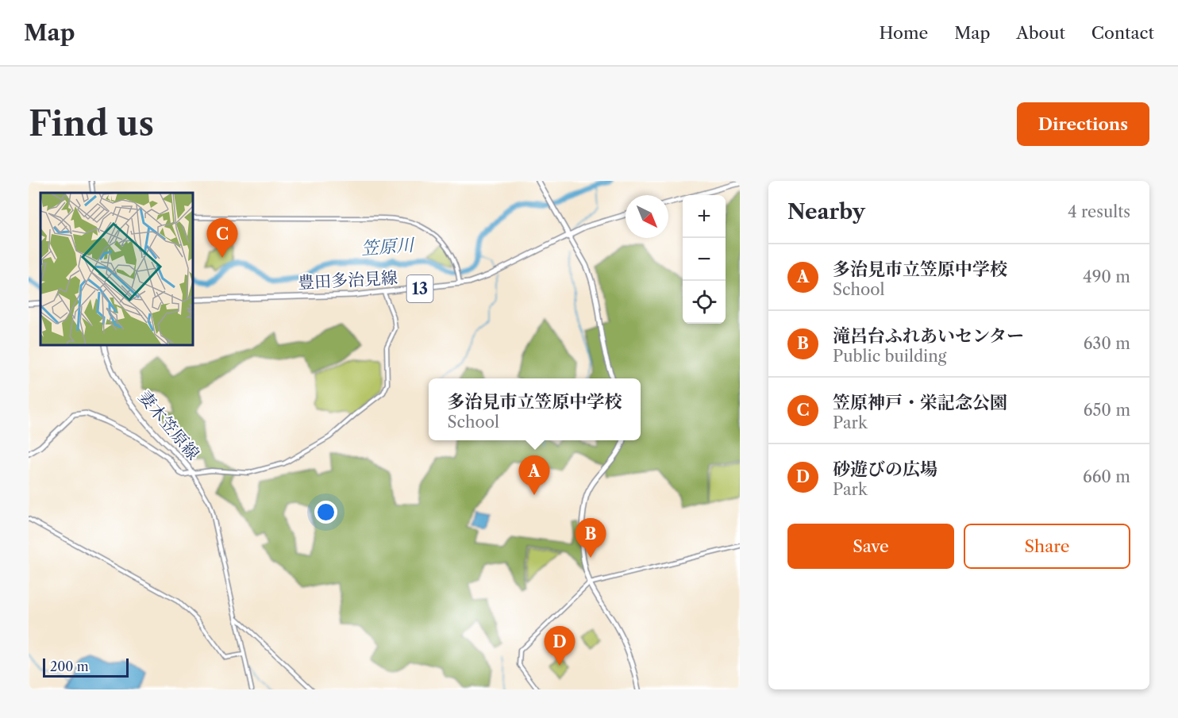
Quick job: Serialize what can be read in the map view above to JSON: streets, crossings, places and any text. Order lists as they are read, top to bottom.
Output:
{
  "streets": {
    "main road": ["豊田多治見線", "13", "妻木笠原線"]
  },
  "water": ["笠原川"],
  "scale_bar": "200 m",
  "north": "bottom right",
  "page": {
    "header": "Map",
    "nav": [
      "Home",
      "Map",
      "About",
      "Contact"
    ],
    "buttons": [
      "Directions",
      ["Save", "Share"]
    ],
    "title": "Find us",
    "heading": ["Nearby", "4 results"],
    "map_buttons": ["+", "−"],
    "pins": [
      "C",
      "A",
      "B",
      "D"
    ],
    "list": [
      {
        "mark": "A",
        "name": "多治見市立笠原中学校",
        "note": "School",
        "value": "490 m"
      },
      {
        "mark": "B",
        "name": "滝呂台ふれあいセンター",
        "note": "Public building",
        "value": "630 m"
      },
      {
        "mark": "C",
        "name": "笠原神戸・栄記念公園",
        "note": "Park",
        "value": "650 m"
      },
      {
        "mark": "D",
        "name": "砂遊びの広場",
        "note": "Park",
        "value": "660 m"
      }
    ],
    "popup": ["多治見市立笠原中学校", "School"],
    "scale": "200 m"
  }
}
